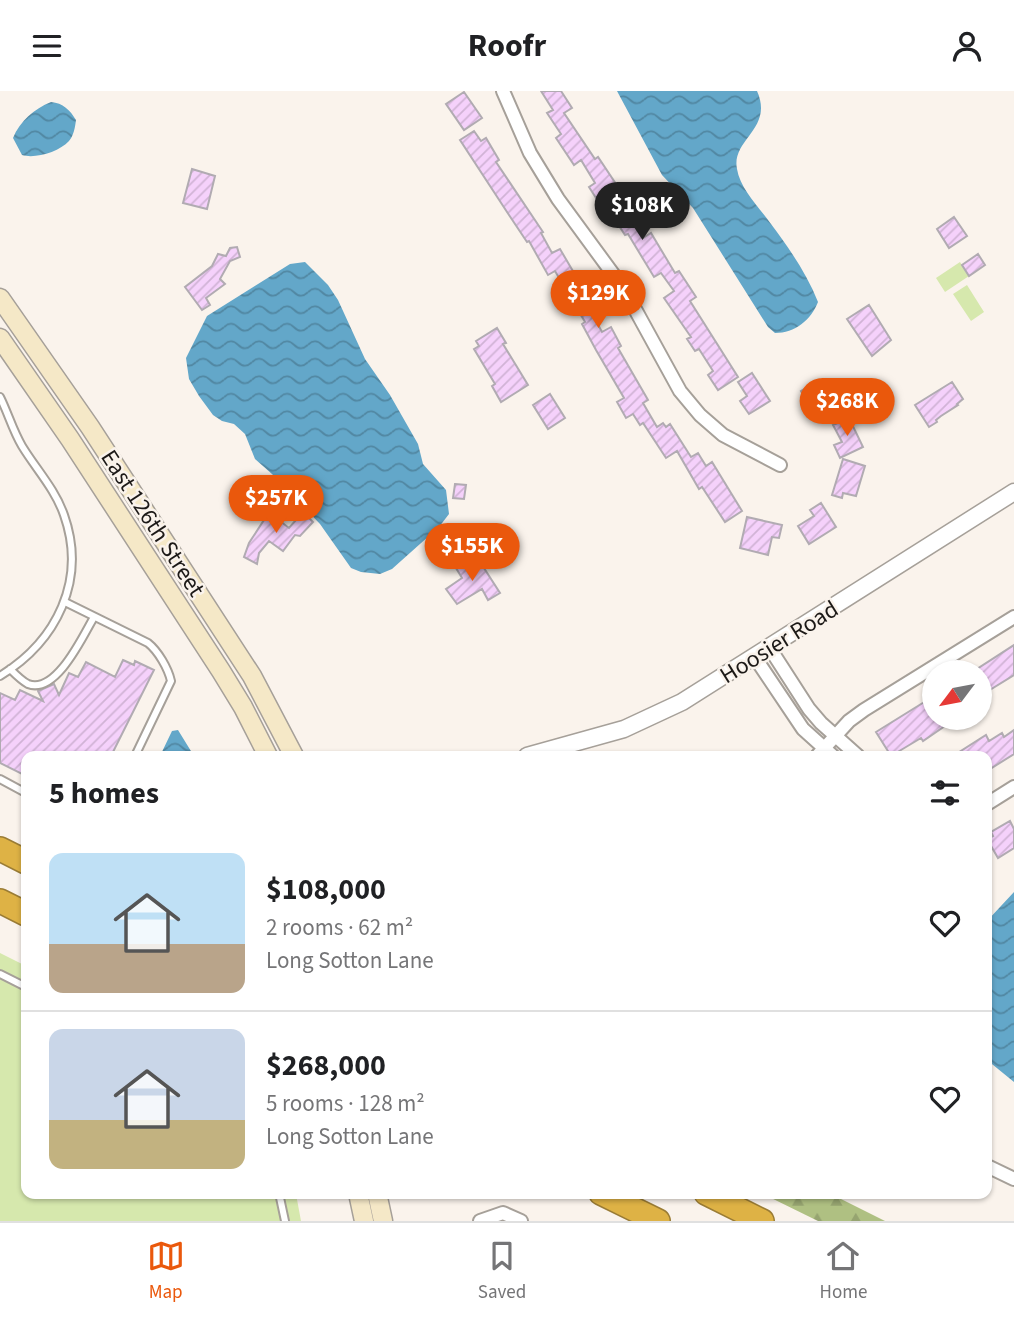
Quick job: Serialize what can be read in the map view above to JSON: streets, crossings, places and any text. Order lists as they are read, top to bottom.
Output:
{
  "streets": {
    "main road": ["East 126th Street"],
    "street": ["Hoosier Road"]
  },
  "north": "bottom left",
  "page": {
    "header": "Roofr",
    "price": [
      "$108K",
      "$129K",
      "$268K",
      "$257K",
      "$155K"
    ],
    "heading": "5 homes",
    "list": [
      {
        "name": "$108,000",
        "note": "2 rooms · 62 m² · Long Sotton Lane"
      },
      {
        "name": "$268,000",
        "note": "5 rooms · 128 m² · Long Sotton Lane"
      }
    ],
    "tabs": ["Map", "Saved", "Home"]
  }
}
